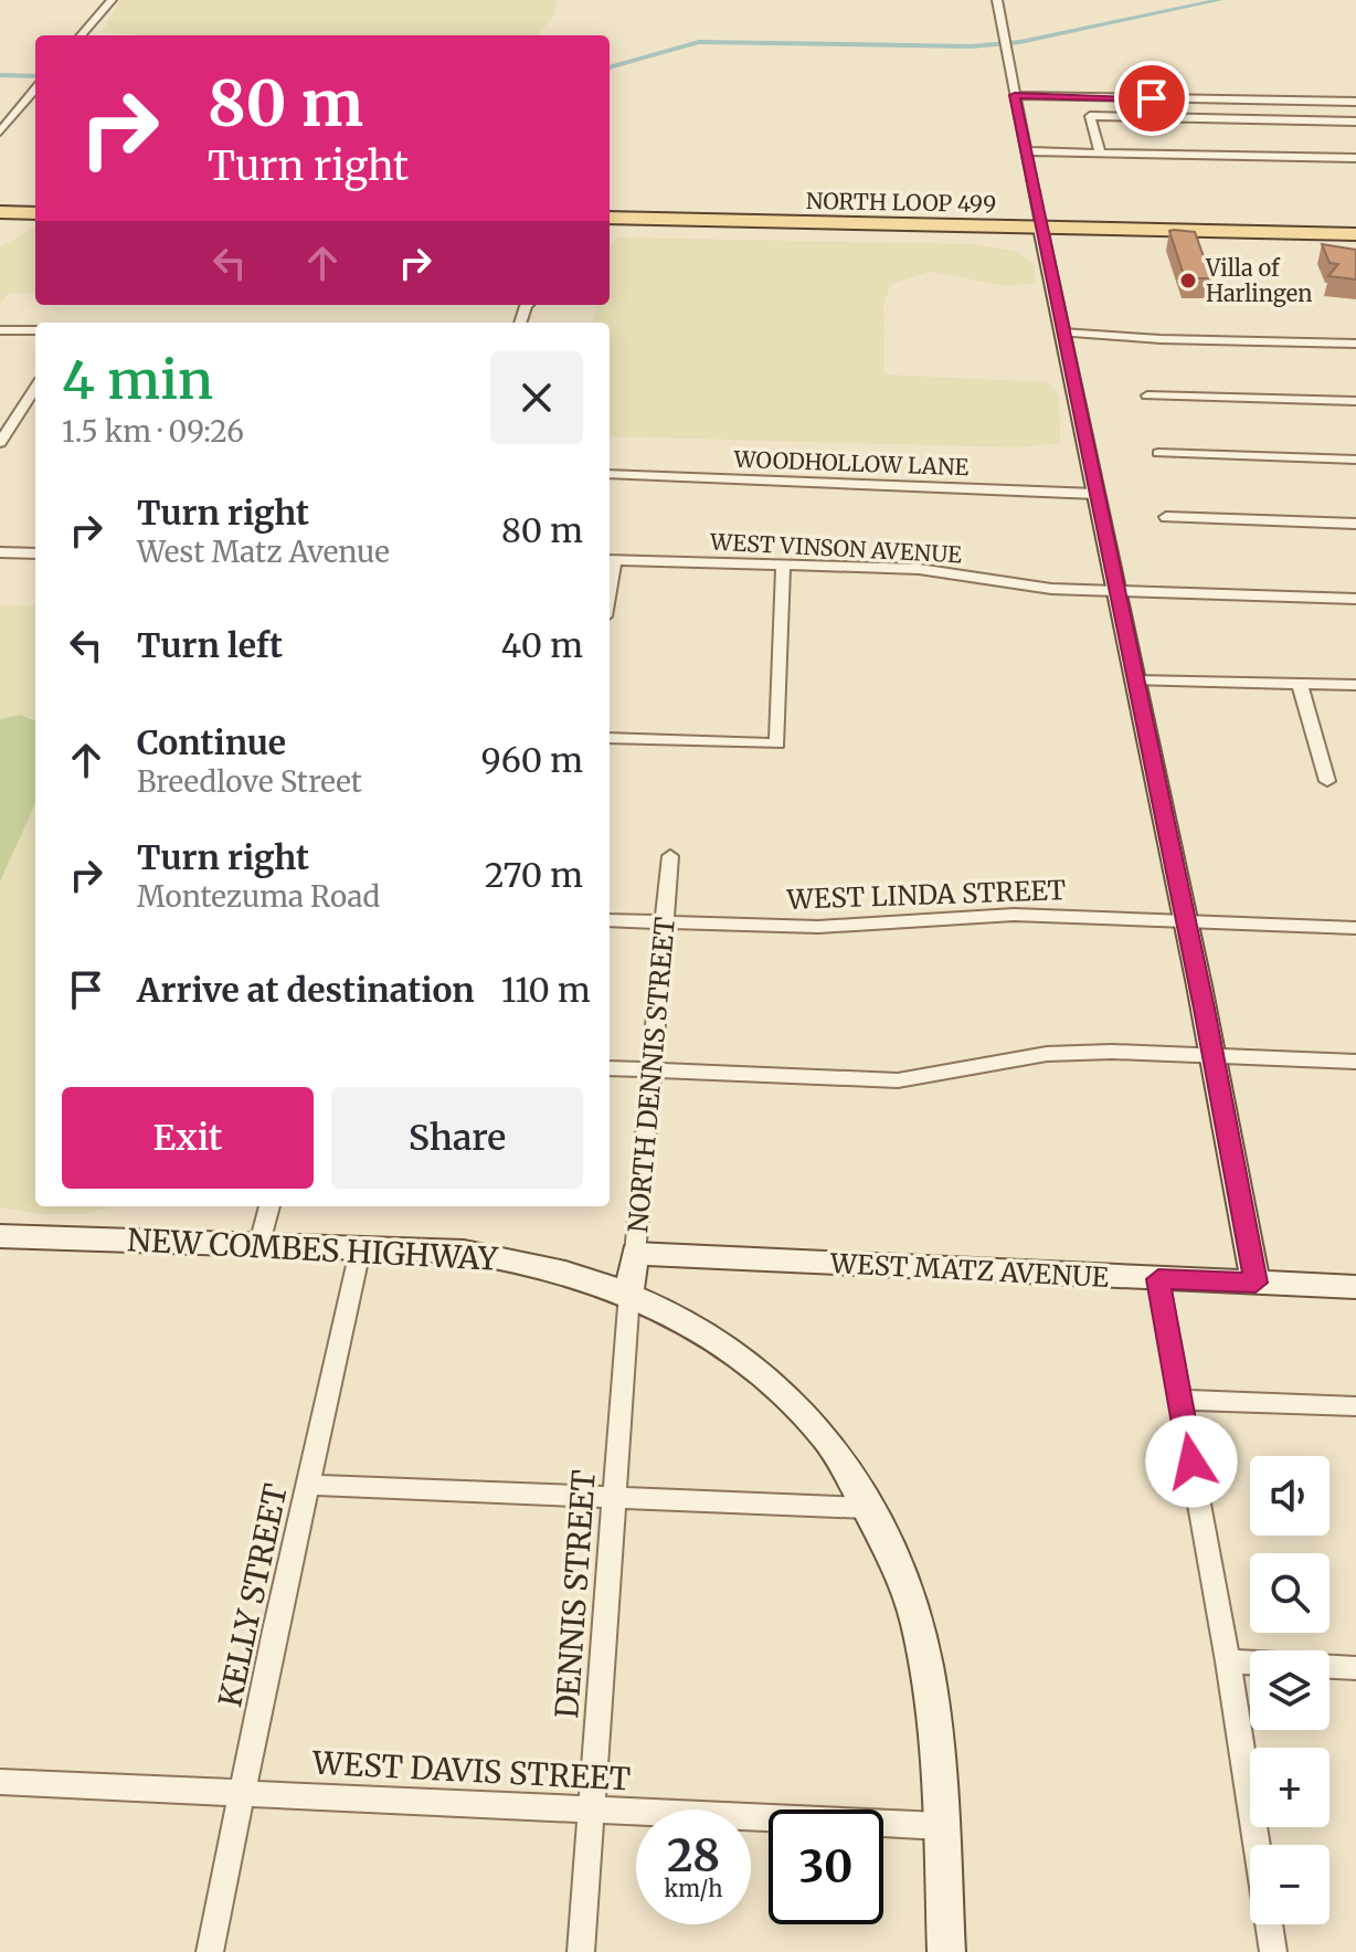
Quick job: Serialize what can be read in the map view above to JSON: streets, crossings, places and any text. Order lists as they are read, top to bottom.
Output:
{
  "streets": {
    "main road": ["NORTH LOOP 499"],
    "street": [
      "WOODHOLLOW LANE",
      "WEST VINSON AVENUE",
      "WEST LINDA STREET",
      "NORTH DENNIS STREET",
      "NEW COMBES HIGHWAY",
      "WEST MATZ AVENUE",
      "DENNIS STREET",
      "KELLY STREET",
      "WEST DAVIS STREET"
    ]
  },
  "crossings": [
    ["WEST LINDA STREET", "NORTH DENNIS STREET"],
    ["NORTH DENNIS STREET", "NEW COMBES HIGHWAY"],
    ["NORTH DENNIS STREET", "WEST MATZ AVENUE"],
    ["NORTH DENNIS STREET", "DENNIS STREET"],
    ["NEW COMBES HIGHWAY", "DENNIS STREET"],
    ["NEW COMBES HIGHWAY", "KELLY STREET"],
    ["NEW COMBES HIGHWAY", "WEST DAVIS STREET"],
    ["DENNIS STREET", "WEST DAVIS STREET"],
    ["KELLY STREET", "WEST DAVIS STREET"]
  ],
  "places": ["Villa of Harlingen"],
  "page": {
    "turn": ["80 m", "Turn right"],
    "heading": ["4 min", "1.5 km · 09:26"],
    "list": [
      {
        "name": "Turn right",
        "note": "West Matz Avenue",
        "value": "80 m"
      },
      {
        "name": "Turn left",
        "value": "40 m"
      },
      {
        "name": "Continue",
        "note": "Breedlove Street",
        "value": "960 m"
      },
      {
        "name": "Turn right",
        "note": "Montezuma Road",
        "value": "270 m"
      },
      {
        "name": "Arrive at destination",
        "value": "110 m"
      }
    ],
    "buttons": ["Exit", "Share"],
    "map_buttons": ["+", "−"],
    "speed": "28 km/h",
    "limit": "30"
  }
}
